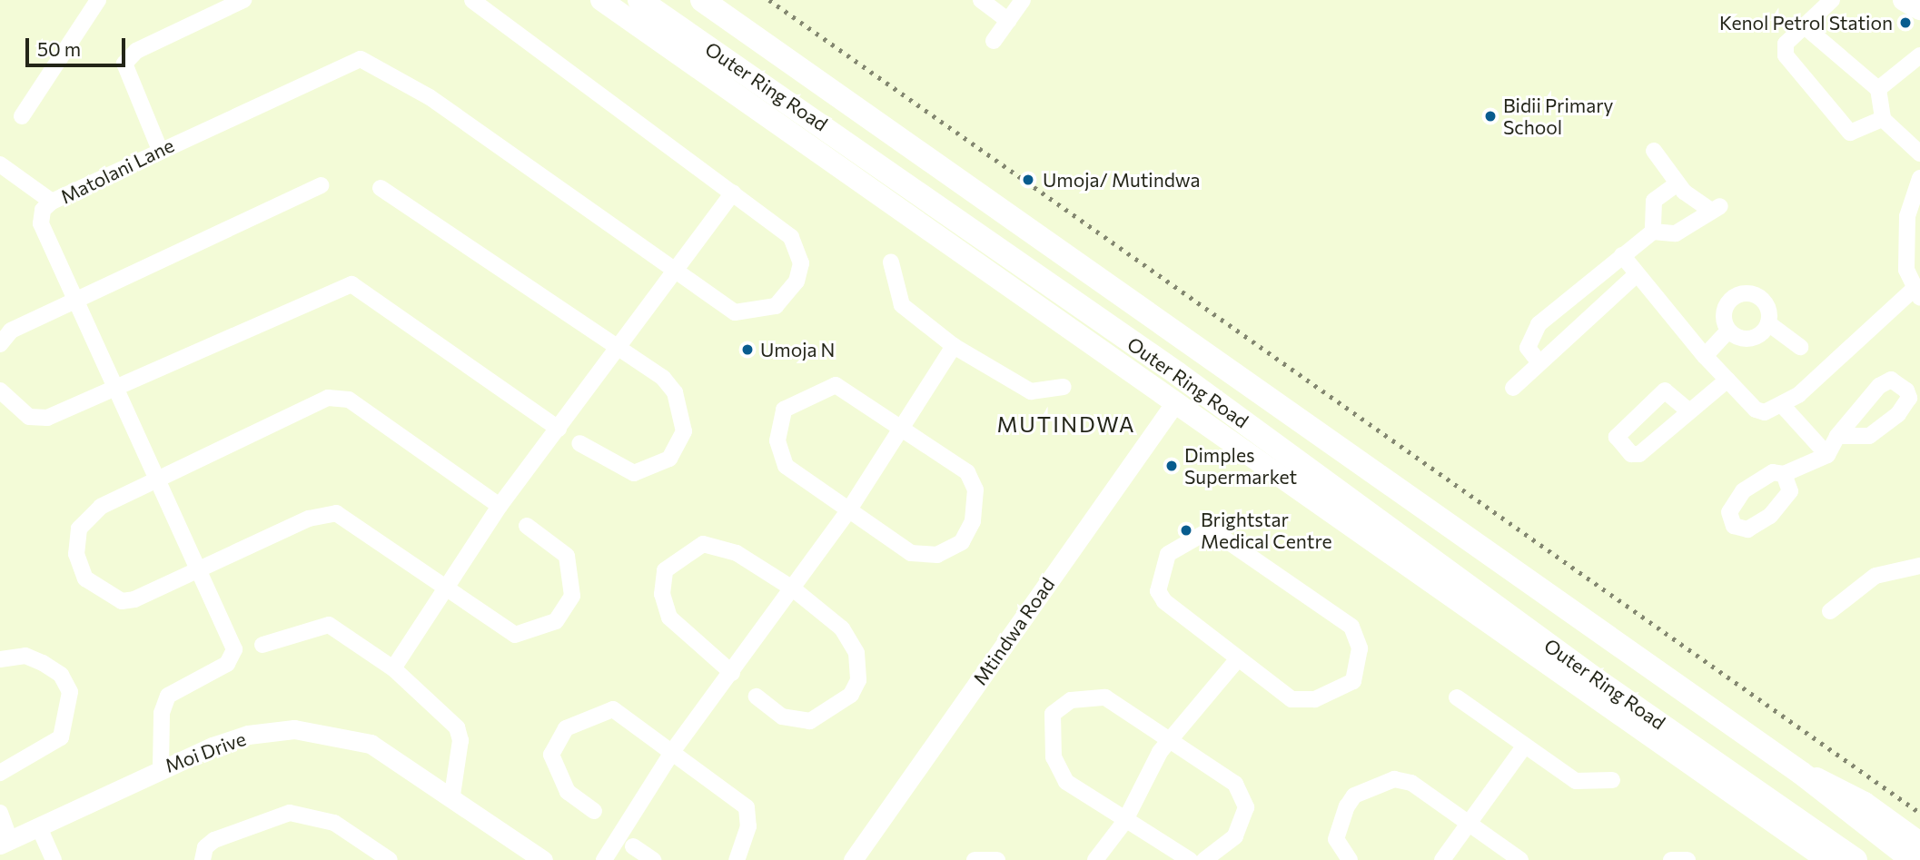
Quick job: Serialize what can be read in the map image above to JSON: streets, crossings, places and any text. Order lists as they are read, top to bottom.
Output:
{
  "streets": {
    "main road": ["Outer Ring Road"],
    "street": ["Matolani Lane", "Mtindwa Road", "Moi Drive"]
  },
  "crossings": [
    ["Matolani Lane", "Moi Drive"]
  ],
  "districts": ["MUTINDWA"],
  "places": [
    "Kenol Petrol Station",
    "Bidii Primary School",
    "Umoja/ Mutindwa",
    "Umoja N",
    "Dimples Supermarket",
    "Brightstar Medical Centre"
  ],
  "scale_bar": "50 m"
}
